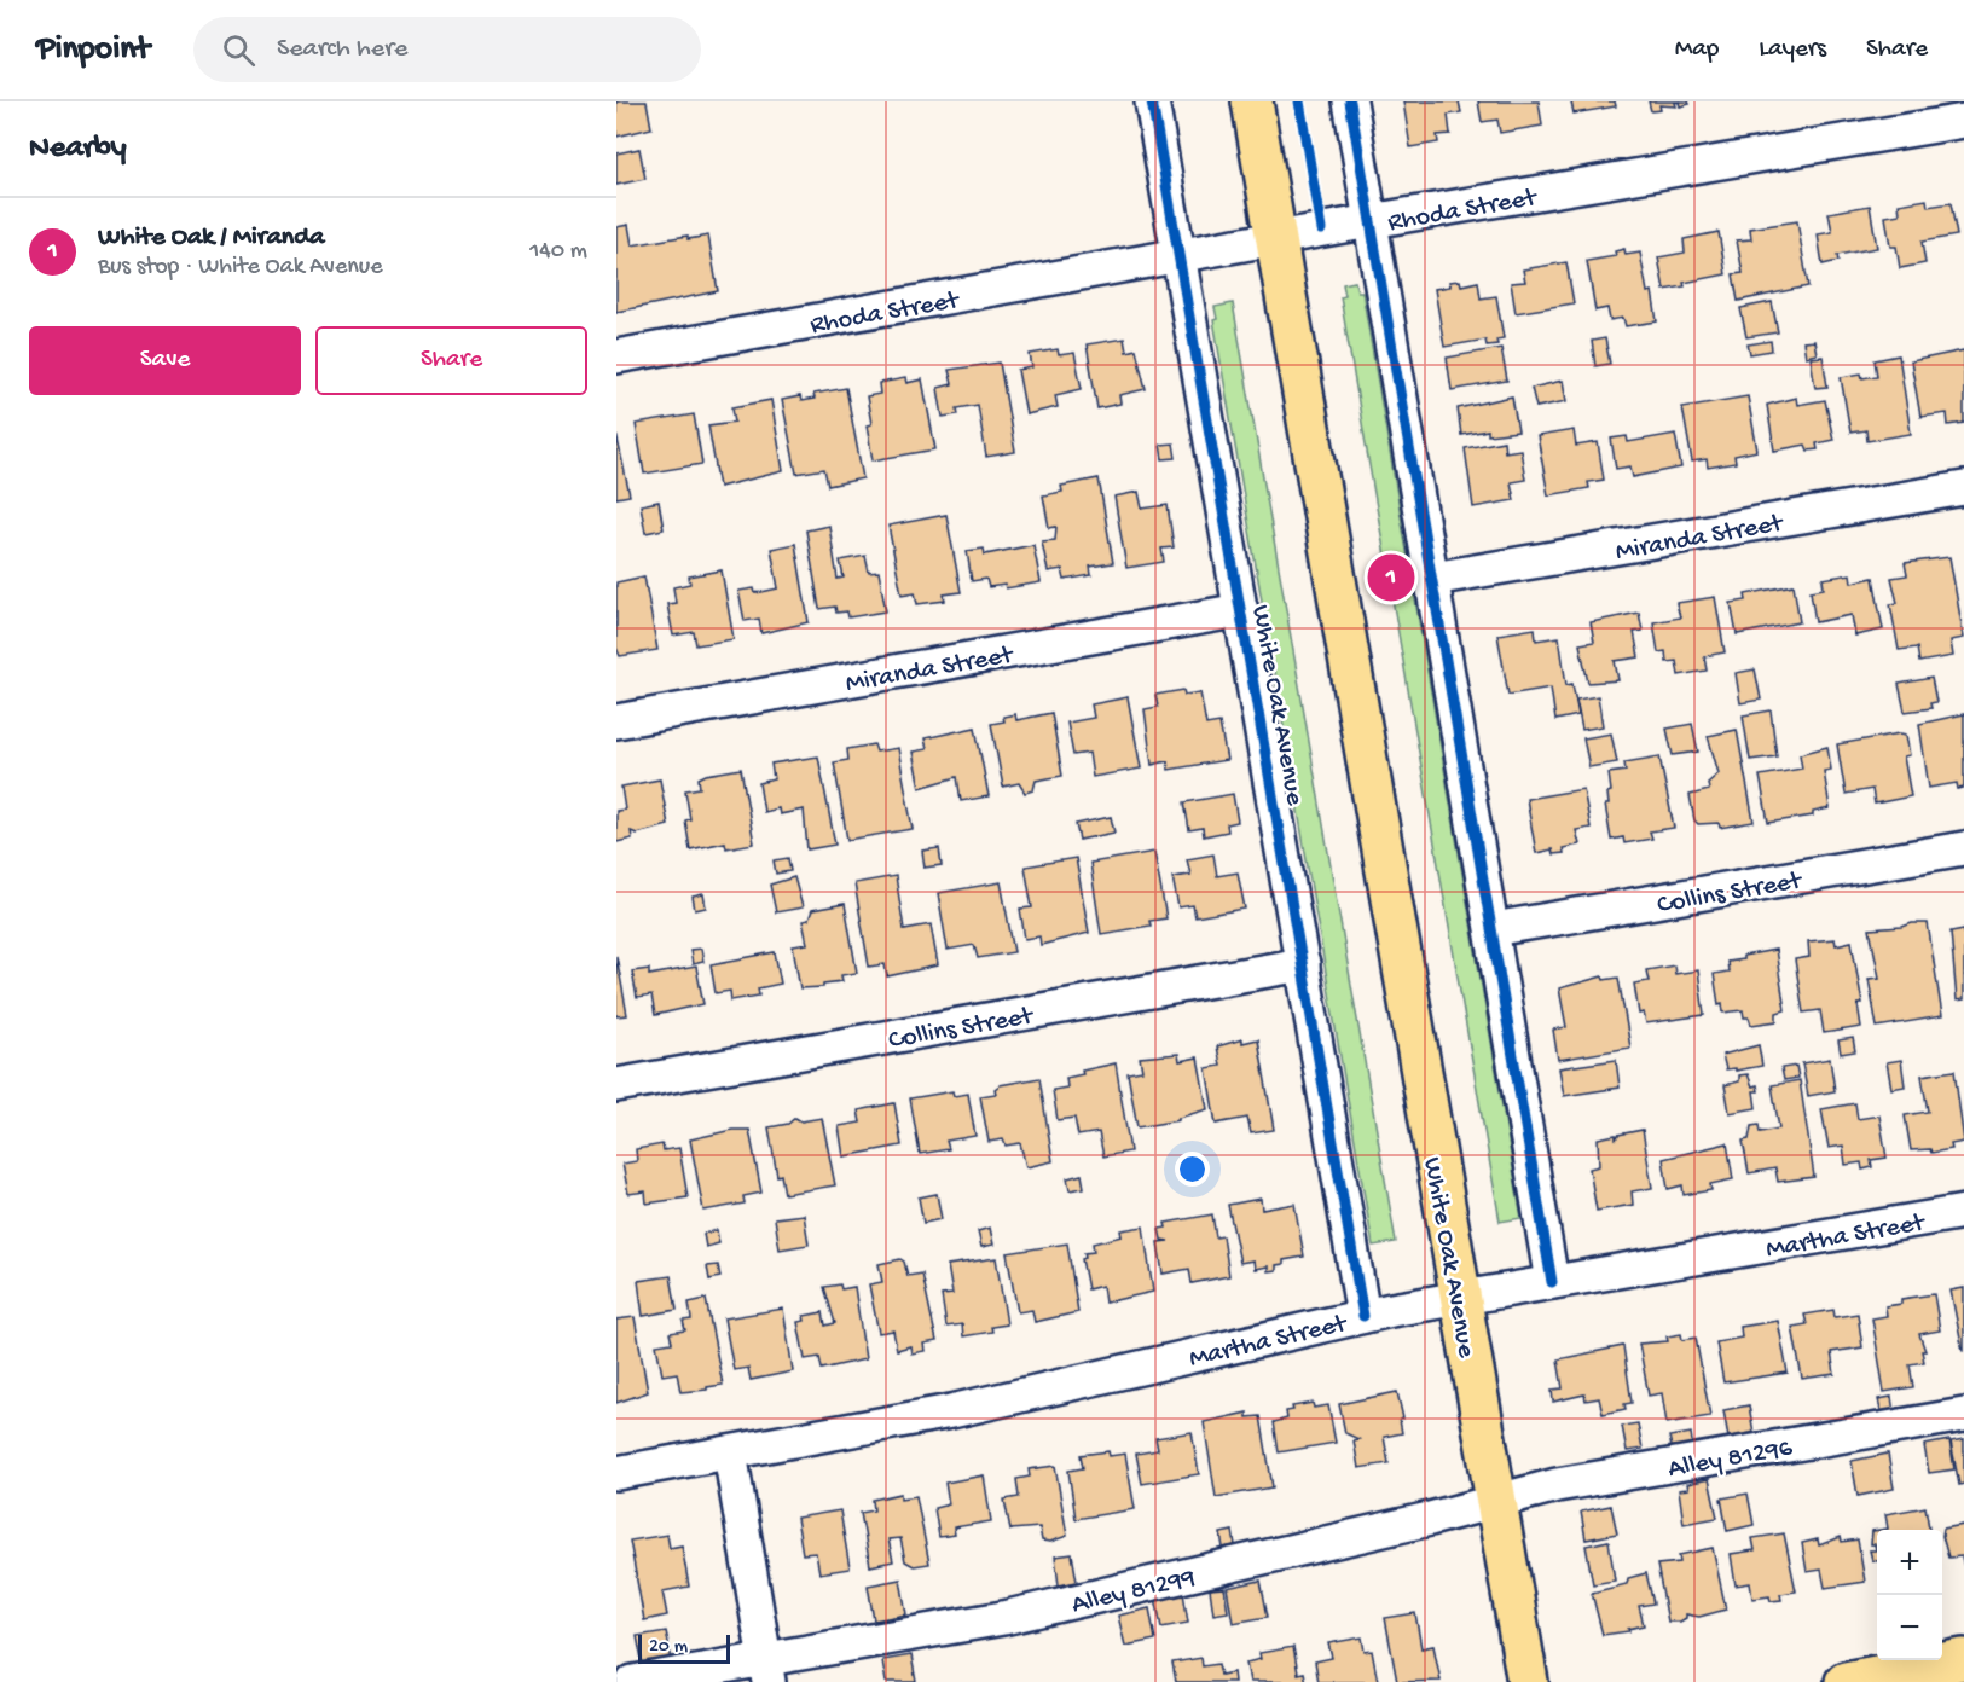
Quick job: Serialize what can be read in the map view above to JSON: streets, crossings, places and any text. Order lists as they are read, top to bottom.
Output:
{
  "streets": {
    "main road": ["White Oak Avenue"],
    "street": [
      "Rhoda Street",
      "Miranda Street",
      "Collins Street",
      "Martha Street",
      "Alley 81296",
      "Alley 81299"
    ]
  },
  "crossings": [
    ["Rhoda Street", "White Oak Avenue"],
    ["Miranda Street", "White Oak Avenue"],
    ["White Oak Avenue", "Collins Street"],
    ["White Oak Avenue", "Martha Street"],
    ["White Oak Avenue", "Alley 81296"],
    ["White Oak Avenue", "Alley 81299"],
    ["Alley 81296", "Alley 81299"]
  ],
  "scale_bar": "20 m",
  "page": {
    "header": "Pinpoint",
    "search": "Search here",
    "nav": ["Map", "Layers", "Share"],
    "heading": "Nearby",
    "list": [
      {
        "mark": "1",
        "name": "White Oak / Miranda",
        "note": "Bus stop · White Oak Avenue",
        "value": "140 m"
      }
    ],
    "buttons": ["Save", "Share"],
    "pins": "1",
    "map_buttons": ["+", "−"],
    "scale": "20 m"
  }
}
